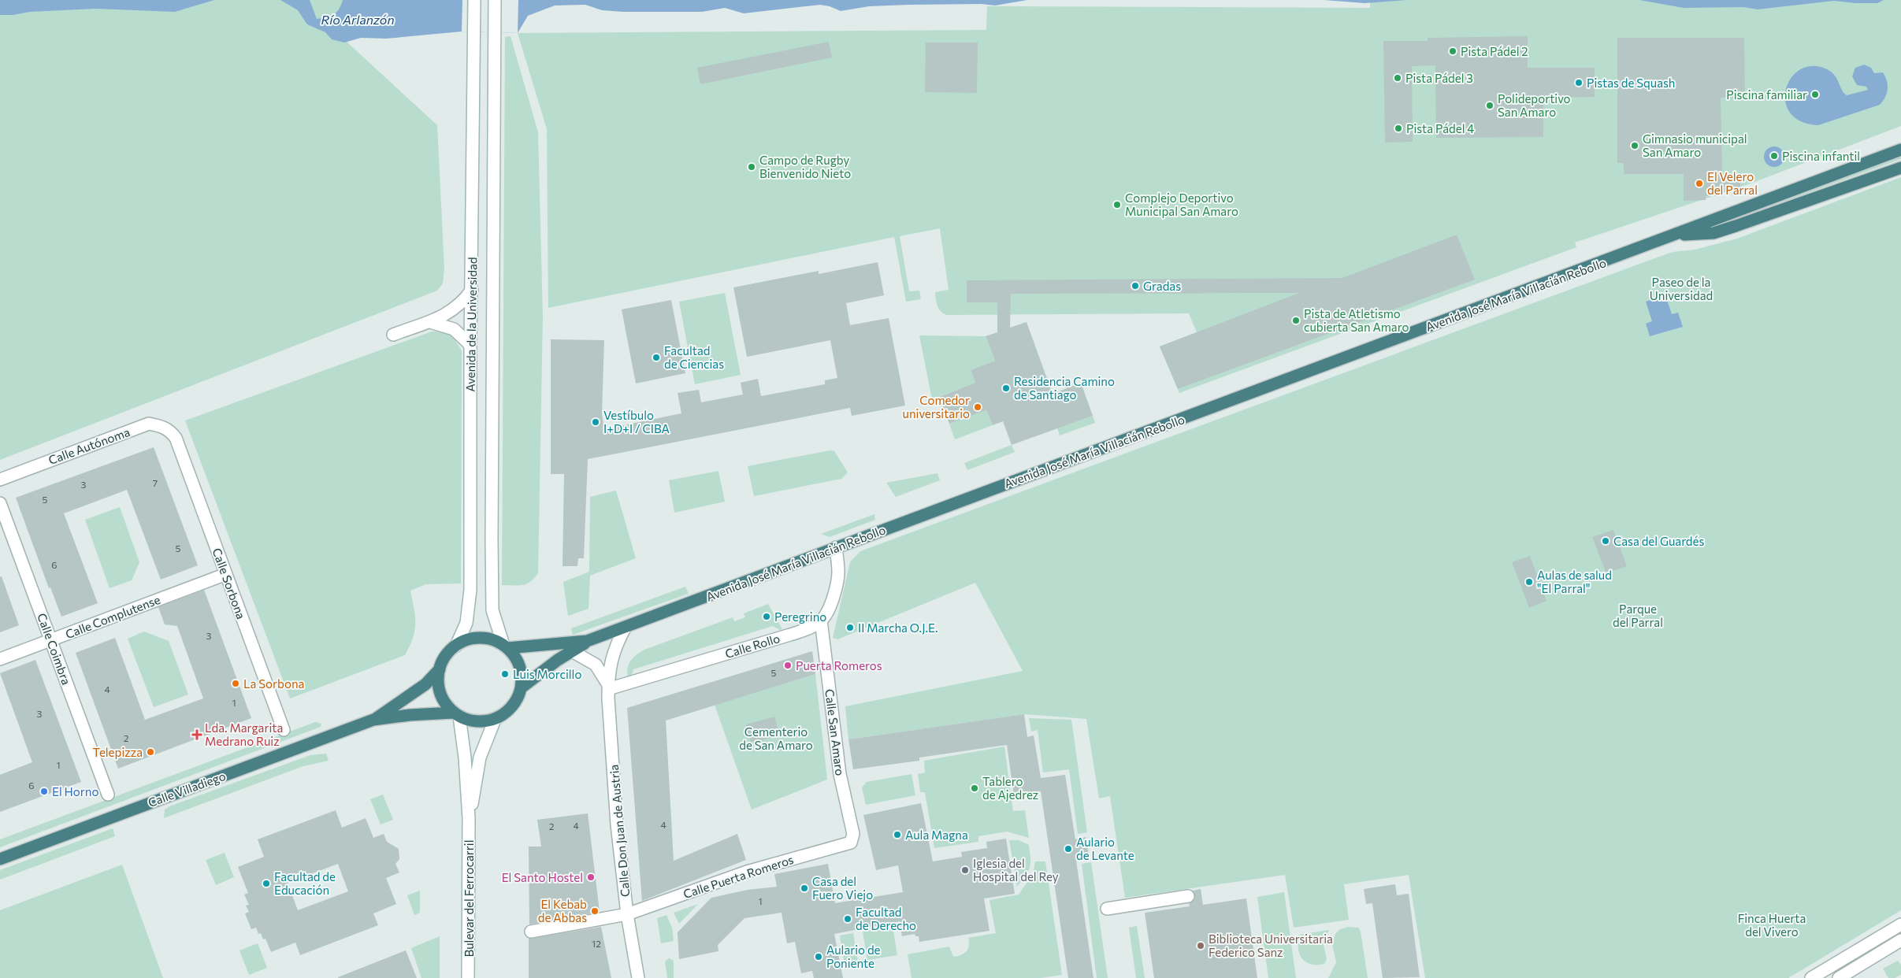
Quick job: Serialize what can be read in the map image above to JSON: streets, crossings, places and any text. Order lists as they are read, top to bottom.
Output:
{
  "streets": {
    "highway": ["Avenida José María Villacián Rebollo", "Calle Villadiego"],
    "street": [
      "Avenida de la Universidad",
      "Calle Autónoma",
      "Calle Sorbona",
      "Calle Complutense",
      "Calle Rollo",
      "Calle Coimbra",
      "Calle San Amaro",
      "Calle Don Juan de Austria",
      "Calle Puerta Romeros",
      "Bulevar del Ferrocarril"
    ]
  },
  "crossings": [
    ["Avenida José María Villacián Rebollo", "Avenida de la Universidad"],
    ["Avenida José María Villacián Rebollo", "Calle Villadiego"],
    ["Avenida José María Villacián Rebollo", "Calle Don Juan de Austria"],
    ["Avenida José María Villacián Rebollo", "Bulevar del Ferrocarril"],
    ["Avenida de la Universidad", "Calle Villadiego"],
    ["Avenida de la Universidad", "Bulevar del Ferrocarril"],
    ["Calle Autónoma", "Calle Sorbona"],
    ["Calle Sorbona", "Calle Complutense"],
    ["Calle Complutense", "Calle Coimbra"],
    ["Calle Rollo", "Calle San Amaro"],
    ["Calle Rollo", "Calle Don Juan de Austria"],
    ["Calle San Amaro", "Calle Puerta Romeros"],
    ["Calle Villadiego", "Bulevar del Ferrocarril"],
    ["Calle Don Juan de Austria", "Calle Puerta Romeros"]
  ],
  "water": ["Río Arlanzón"],
  "parks": [
    "Paseo de la Universidad",
    "Parque del Parral",
    "Cementerio de San Amaro",
    "Finca Huerta del Vivero"
  ],
  "places": {
    "other": [
      "Pista Pádel 2",
      "Pista Pádel 3",
      "Pistas de Squash",
      "Piscina familiar",
      "Polideportivo San Amaro",
      "Pista Pádel 4",
      "Gimnasio municipal San Amaro",
      "Piscina infantil",
      "Campo de Rugby Bienvenido Nieto",
      "El Velero del Parral",
      "Complejo Deportivo Municipal San Amaro",
      "Gradas",
      "Pista de Atletismo cubierta San Amaro",
      "Facultad de Ciencias",
      "Residencia Camino de Santiago",
      "Comedor universitario",
      "Vestíbulo I+D+I / CIBA",
      "Casa del Guardés",
      "Aulas de salud \"El Parral\"",
      "Peregrino",
      "II Marcha O.J.E.",
      "Puerta Romeros",
      "Luis Morcillo",
      "La Sorbona",
      "Telepizza",
      "Tablero de Ajedrez",
      "El Horno",
      "Aula Magna",
      "Aulario de Levante",
      "Iglesia del Hospital del Rey",
      "El Santo Hostel",
      "Facultad de Educación",
      "Casa del Fuero Viejo",
      "El Kebab de Abbas",
      "Facultad de Derecho",
      "Biblioteca Universitaria Federico Sanz",
      "Aulario de Poniente"
    ],
    "health": ["Lda. Margarita Medrano Ruiz"]
  },
  "house_numbers": [
    "7",
    "3",
    "5",
    "5",
    "6",
    "3",
    "5",
    "4",
    "1",
    "3",
    "2",
    "1",
    "6",
    "4",
    "4",
    "2",
    "1",
    "12"
  ]
}
